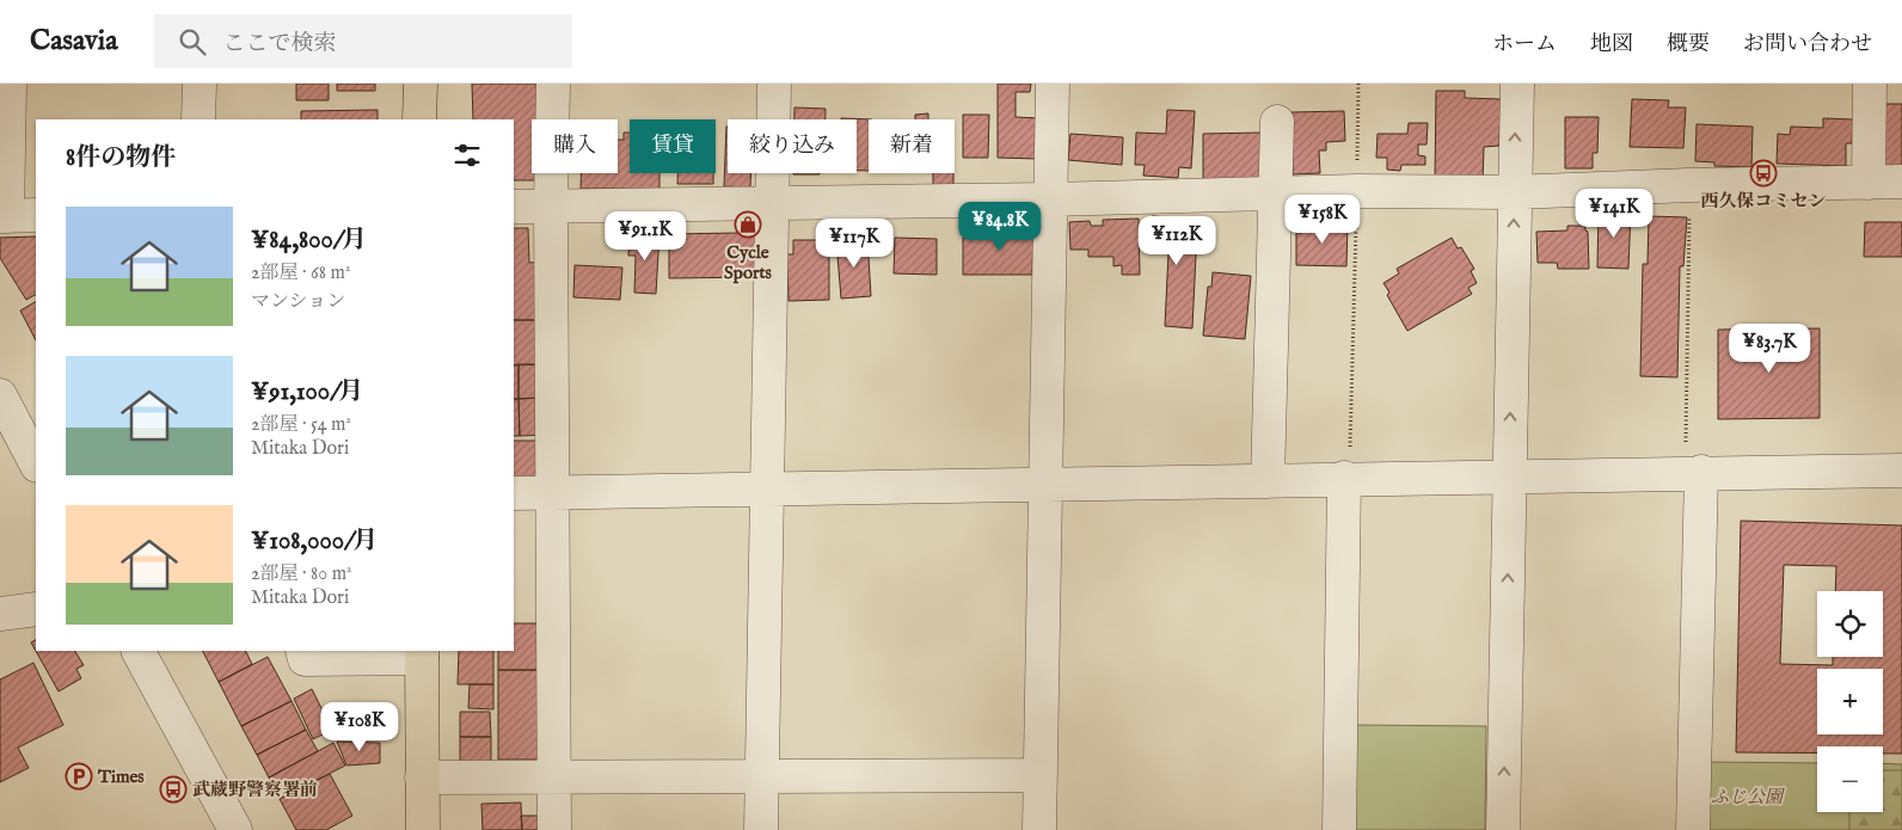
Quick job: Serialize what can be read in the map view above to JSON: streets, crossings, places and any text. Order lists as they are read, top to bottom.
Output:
{
  "parks": ["ふじ公園"],
  "places": {
    "bus stop": ["西久保コミセン", "武蔵野警察署前"],
    "shop": ["Cycle Sports"],
    "parking": ["Times"]
  },
  "page": {
    "header": "Casavia",
    "search": "ここで検索",
    "nav": [
      "ホーム",
      "地図",
      "概要",
      "お問い合わせ"
    ],
    "chip": [
      "購入",
      "賃貸",
      "絞り込み",
      "新着"
    ],
    "heading": "8件の物件",
    "price": [
      "¥141K",
      "¥158K",
      "¥84.8K",
      "¥91.1K",
      "¥112K",
      "¥117K",
      "¥83.7K",
      "¥108K"
    ],
    "list": [
      {
        "name": "¥84,800/月",
        "note": "2部屋 · 68 m² · マンション"
      },
      {
        "name": "¥91,100/月",
        "note": "2部屋 · 54 m² · Mitaka Dori"
      },
      {
        "name": "¥108,000/月",
        "note": "2部屋 · 80 m² · Mitaka Dori"
      }
    ],
    "map_buttons": ["+", "−"]
  }
}
